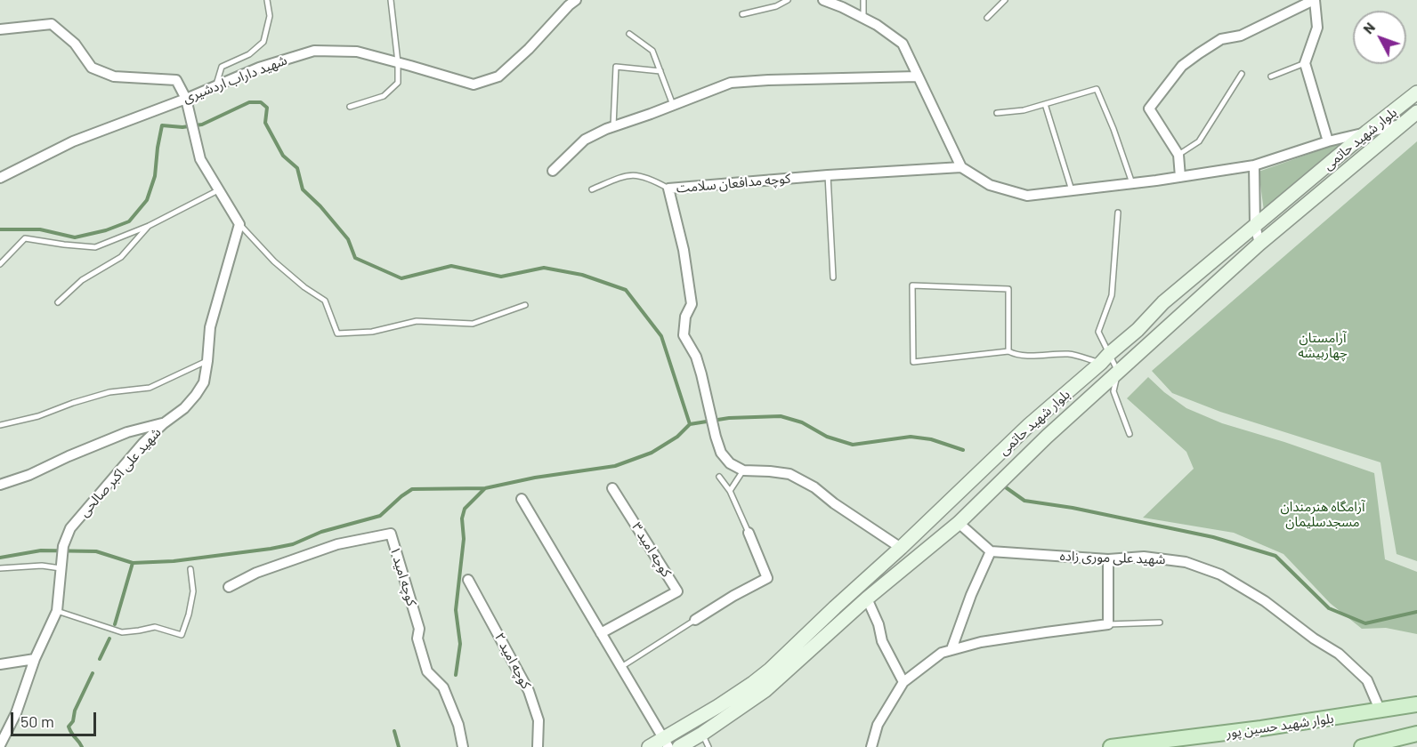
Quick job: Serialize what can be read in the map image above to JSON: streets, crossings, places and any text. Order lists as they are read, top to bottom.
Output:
{
  "streets": {
    "main road": ["بلوار شهید حاتمی", "بلوار شهيد حسین پور"],
    "street": [
      "شهید داراب اردشیری",
      "کوچه مدافعان سلامت",
      "شهید علی اکبر صالحی",
      "کوچه امید ۳",
      "شهید علی موری زاده",
      "کوچه امید ۱",
      "کوچه امید ۲"
    ]
  },
  "crossings": [
    ["شهید علی موری زاده", "بلوار شهيد حسین پور"]
  ],
  "parks": ["آرامستان چهاربیشه", "آرامگاه هنرمندان مسجدسلیمان"],
  "scale_bar": "50 m",
  "north": "top left"
}
